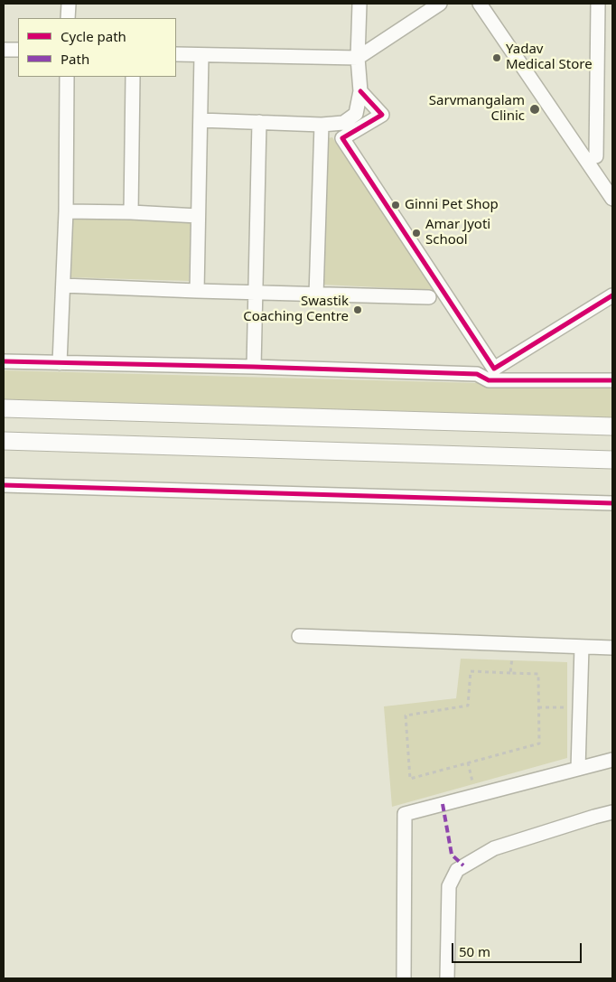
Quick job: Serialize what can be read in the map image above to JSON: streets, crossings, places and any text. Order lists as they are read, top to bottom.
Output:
{
  "places": [
    "Yadav Medical Store",
    "Sarvmangalam Clinic",
    "Ginni Pet Shop",
    "Amar Jyoti School",
    "Swastik Coaching Centre"
  ],
  "legend": ["Cycle path", "Path"],
  "scale_bar": "50 m"
}
